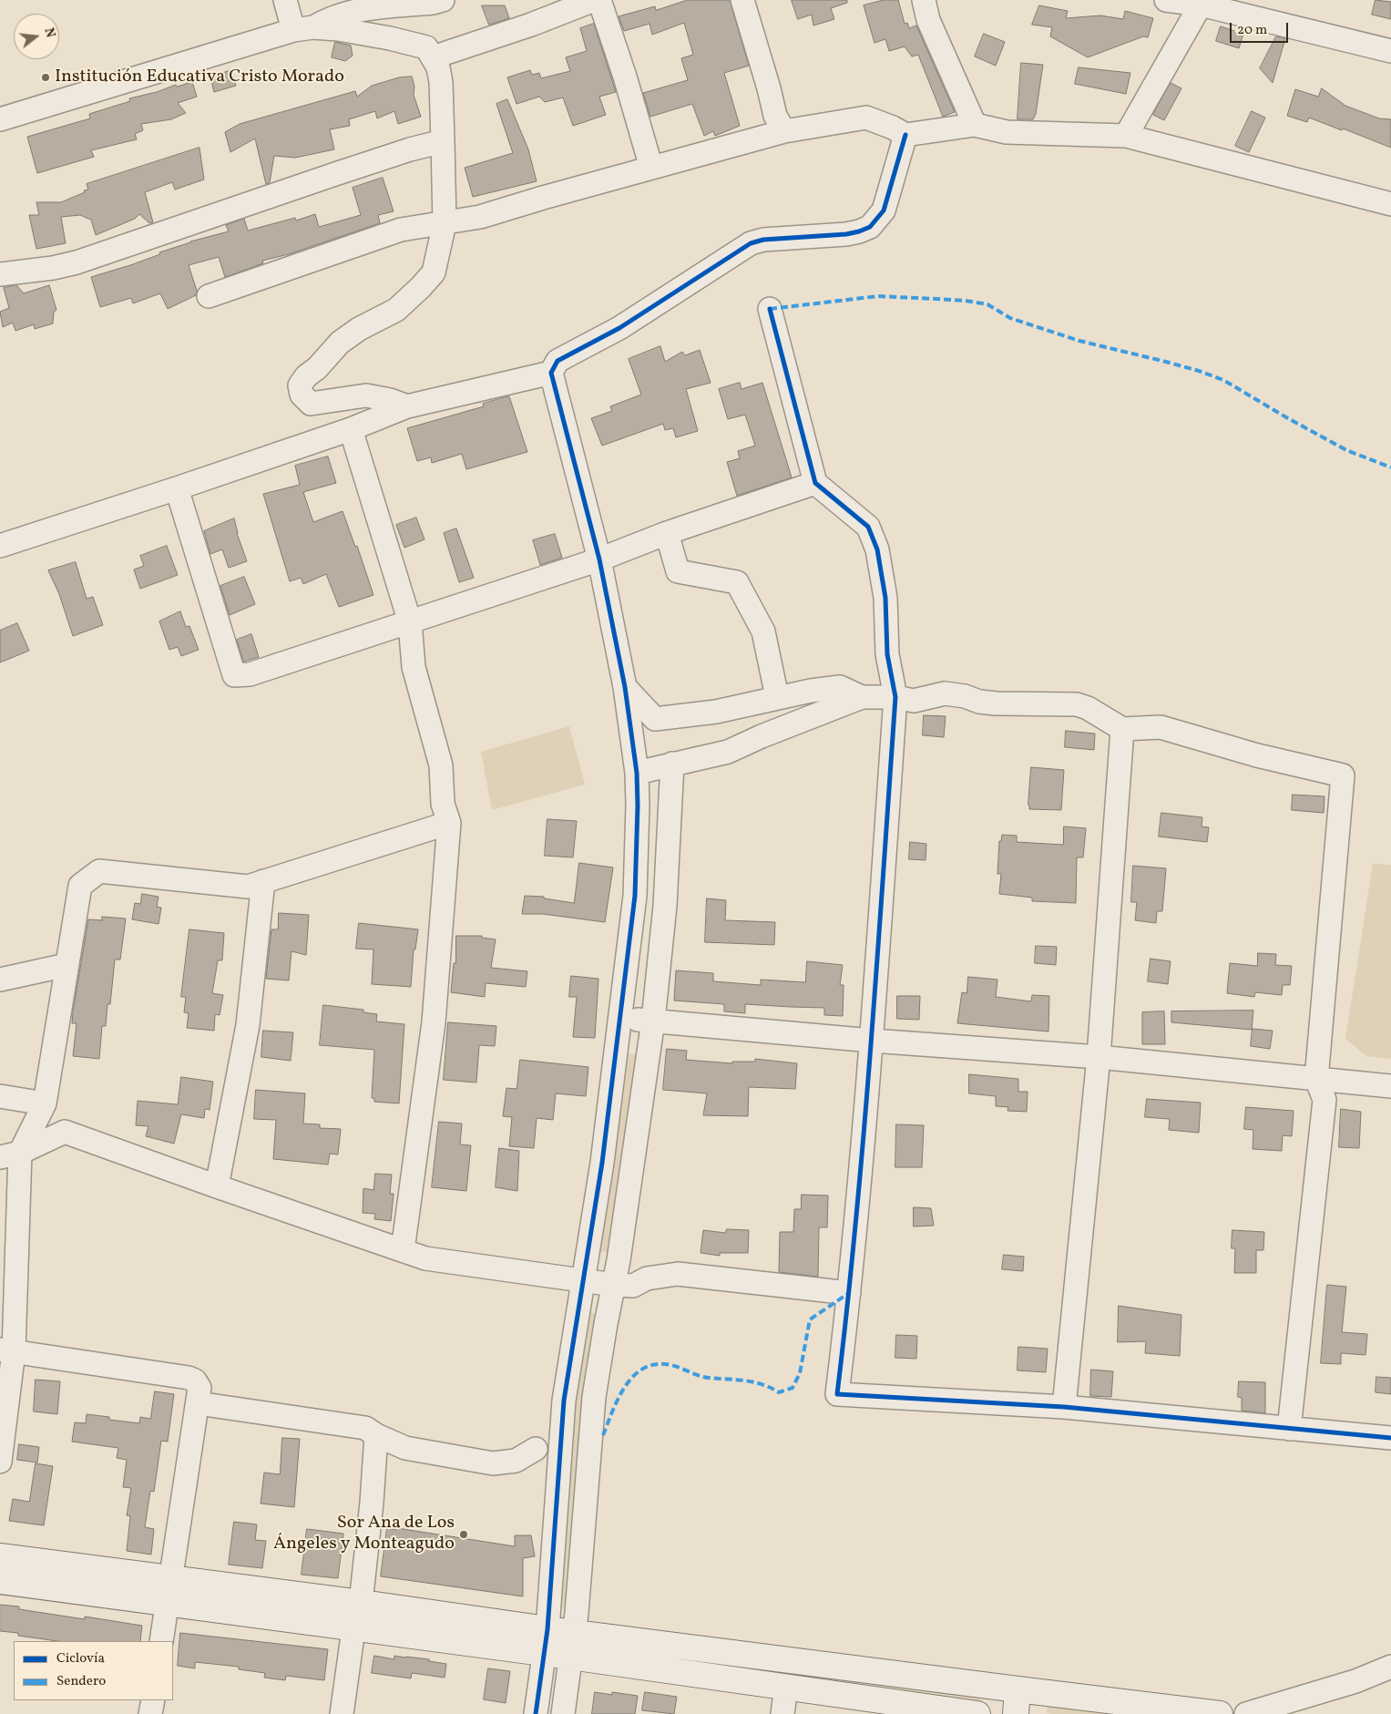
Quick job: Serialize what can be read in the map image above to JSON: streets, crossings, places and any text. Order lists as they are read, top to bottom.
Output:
{
  "places": ["Institución Educativa Cristo Morado", "Sor Ana de Los Ángeles y Monteagudo"],
  "legend": ["Ciclovía", "Sendero"],
  "scale_bar": "20 m",
  "north": "right"
}
